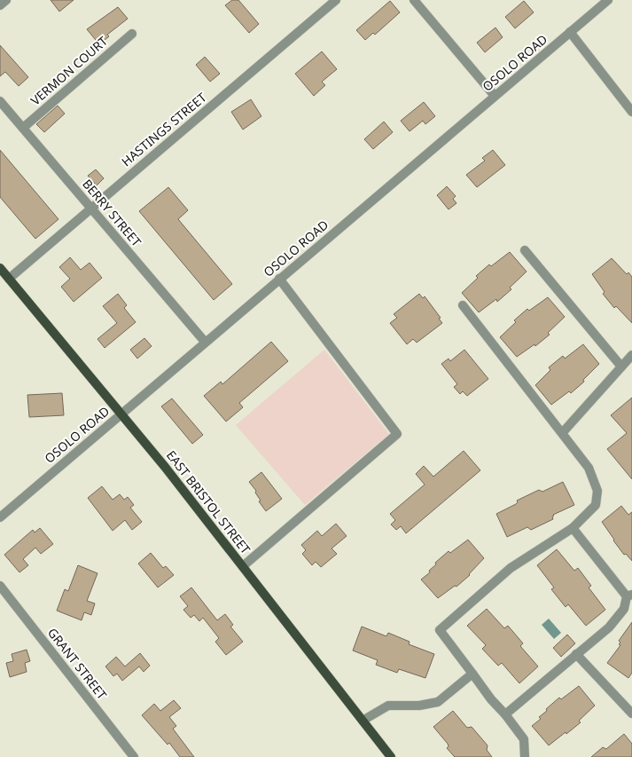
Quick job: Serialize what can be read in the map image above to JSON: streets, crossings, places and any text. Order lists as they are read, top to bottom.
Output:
{
  "streets": {
    "main road": ["EAST BRISTOL STREET"],
    "street": [
      "OSOLO ROAD",
      "VERMON COURT",
      "HASTINGS STREET",
      "BERRY STREET",
      "GRANT STREET"
    ]
  },
  "crossings": [
    ["OSOLO ROAD", "BERRY STREET"],
    ["OSOLO ROAD", "EAST BRISTOL STREET"],
    ["VERMON COURT", "BERRY STREET"],
    ["HASTINGS STREET", "BERRY STREET"],
    ["HASTINGS STREET", "EAST BRISTOL STREET"]
  ]
}
